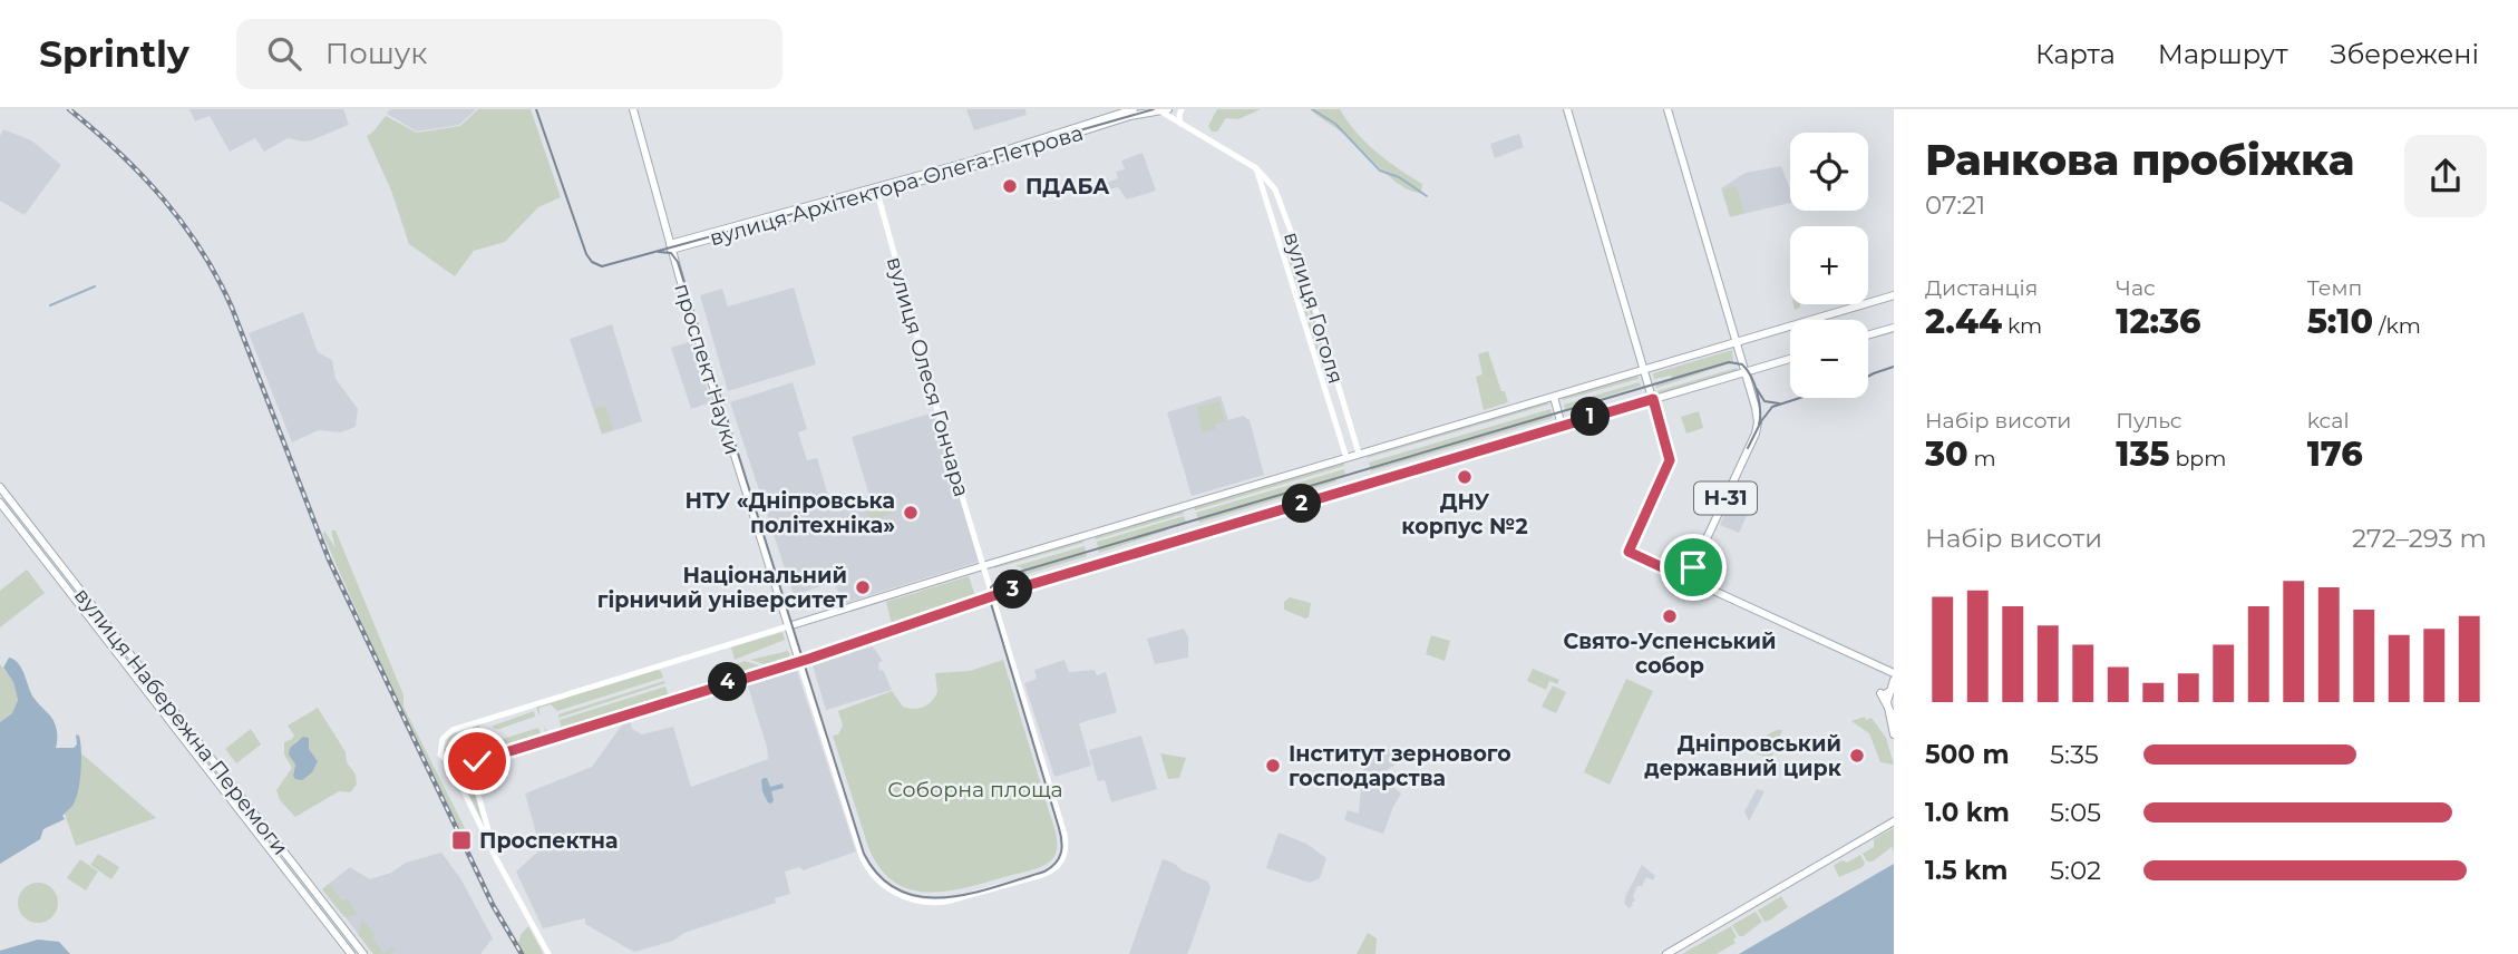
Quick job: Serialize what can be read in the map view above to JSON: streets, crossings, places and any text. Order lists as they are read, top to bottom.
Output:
{
  "streets": {
    "main road": [
      "вулиця Архітектора Олега Петрова",
      "вулиця Гоголя",
      "проспект Науки",
      "вулиця Олеся Гончара",
      "Н-31",
      "вулиця Набережна Перемоги"
    ]
  },
  "crossings": [
    ["вулиця Архітектора Олега Петрова", "вулиця Гоголя"],
    ["вулиця Архітектора Олега Петрова", "проспект Науки"],
    ["вулиця Архітектора Олега Петрова", "вулиця Олеся Гончара"]
  ],
  "parks": ["Соборна площа"],
  "places": {
    "other": [
      "ПДАБА",
      "ДНУ корпус №2",
      "НТУ «Дніпровська політехніка»",
      "Національний гірничий університет",
      "Свято-Успенський собор",
      "Дніпровський державний цирк",
      "Інститут зернового господарства"
    ],
    "transit": ["Проспектна"]
  },
  "page": {
    "header": "Sprintly",
    "search": "Пошук",
    "nav": ["Карта", "Маршрут", "Збережені"],
    "heading": ["Ранкова пробіжка", "07:21"],
    "map_buttons": ["+", "−"],
    "stats": [
      ["Дистанція", "2.44 km"],
      ["Час", "12:36"],
      ["Темп", "5:10 /km"],
      ["Набір висоти", "30 m"],
      ["Пульс", "135 bpm"],
      ["kcal", "176"]
    ],
    "pins": [
      "1",
      "2",
      "3",
      "4"
    ],
    "chart": ["Набір висоти", "272–293 m"],
    "list": [
      {
        "name": "500 m",
        "note": "5:35"
      },
      {
        "name": "1.0 km",
        "note": "5:05"
      },
      {
        "name": "1.5 km",
        "note": "5:02"
      }
    ]
  }
}
